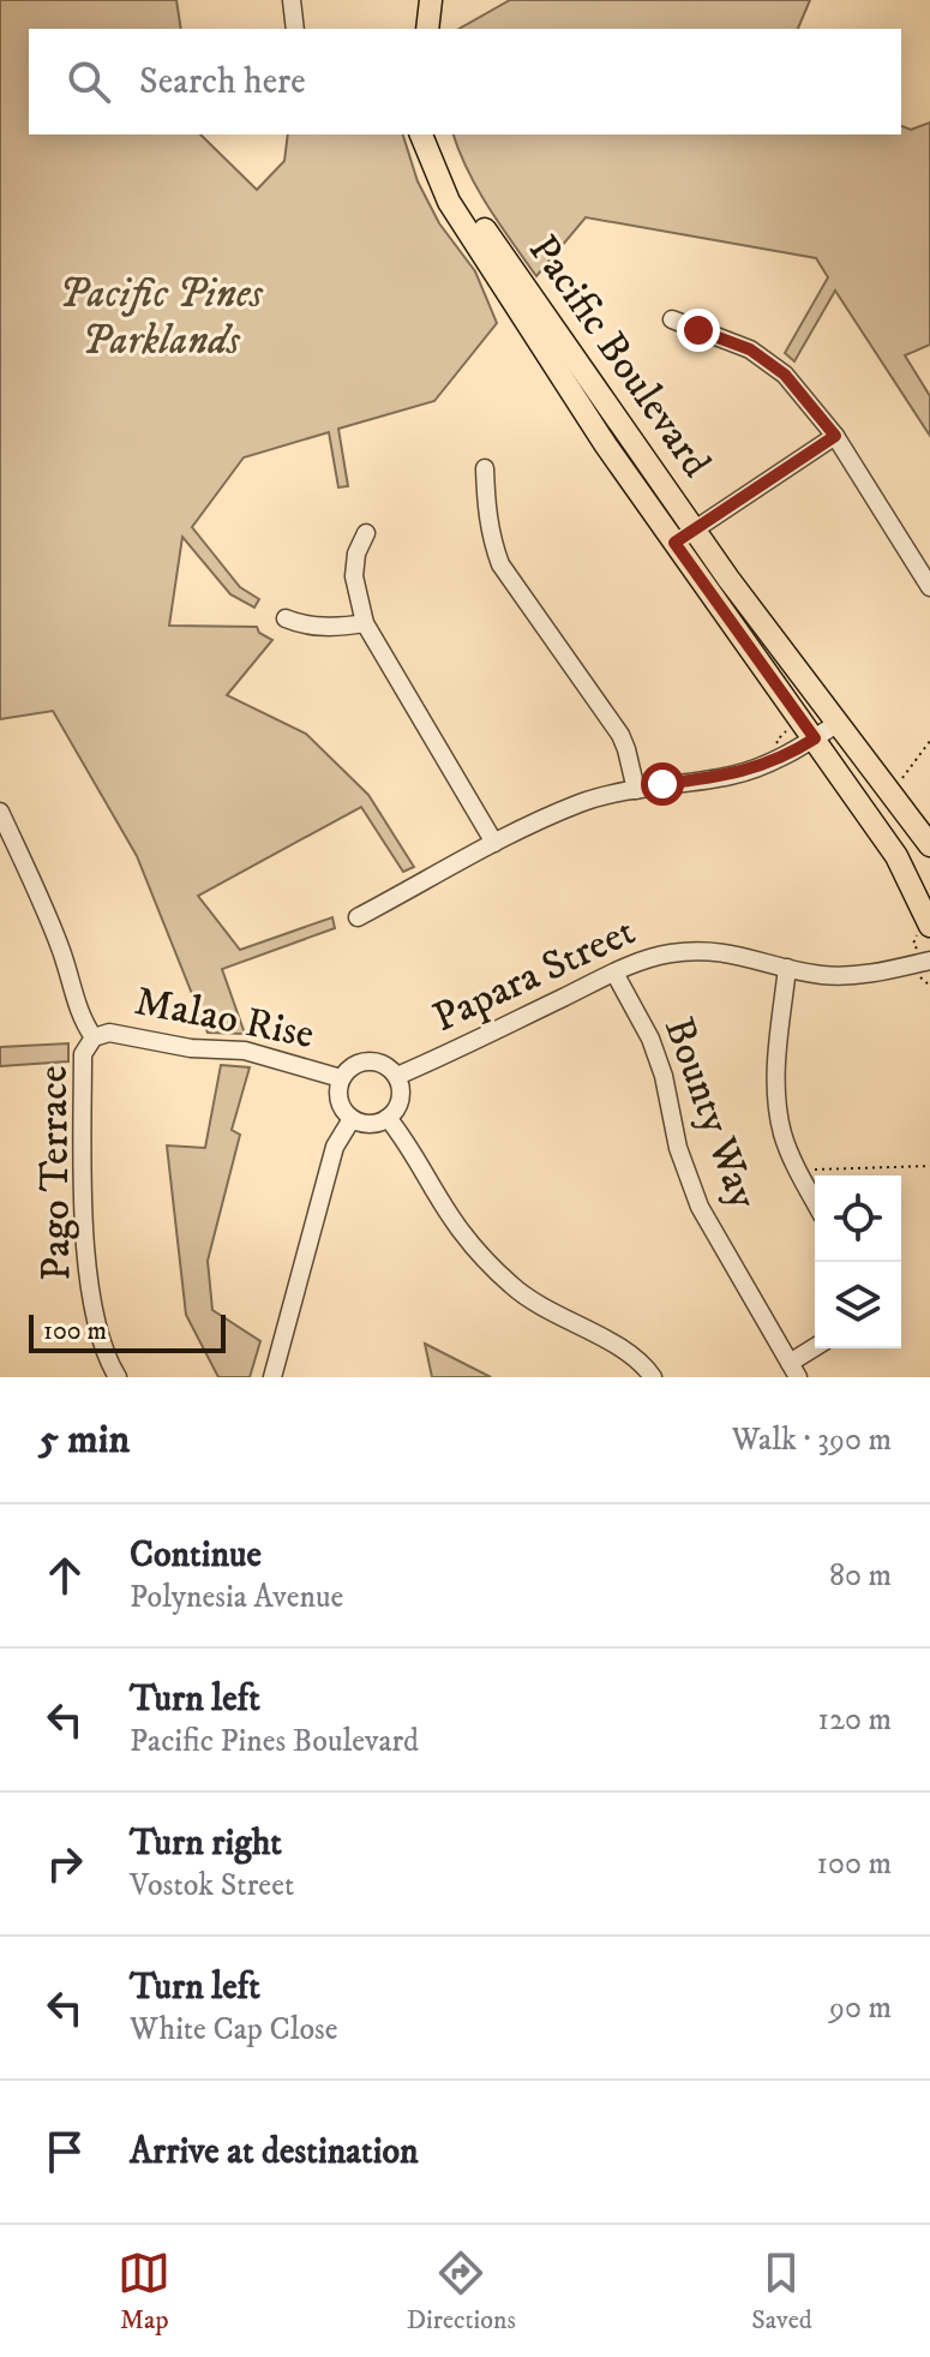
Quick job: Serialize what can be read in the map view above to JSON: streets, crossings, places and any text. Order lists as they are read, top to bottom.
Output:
{
  "streets": {
    "main road": ["Pacific Boulevard"],
    "street": [
      "Papara Street",
      "Malao Rise",
      "Bounty Way",
      "Pago Terrace"
    ]
  },
  "crossings": [
    ["Papara Street", "Malao Rise"],
    ["Papara Street", "Bounty Way"],
    ["Malao Rise", "Pago Terrace"]
  ],
  "parks": ["Pacific Pines Parklands"],
  "scale_bar": "100 m",
  "page": {
    "search": "Search here",
    "scale": "100 m",
    "heading": ["5 min", "Walk · 390 m"],
    "list": [
      ["Continue", "Polynesia Avenue", "80 m"],
      ["Turn left", "Pacific Pines Boulevard", "120 m"],
      ["Turn right", "Vostok Street", "100 m"],
      ["Turn left", "White Cap Close", "90 m"],
      "Arrive at destination"
    ],
    "nav": ["Map", "Directions", "Saved"]
  }
}
